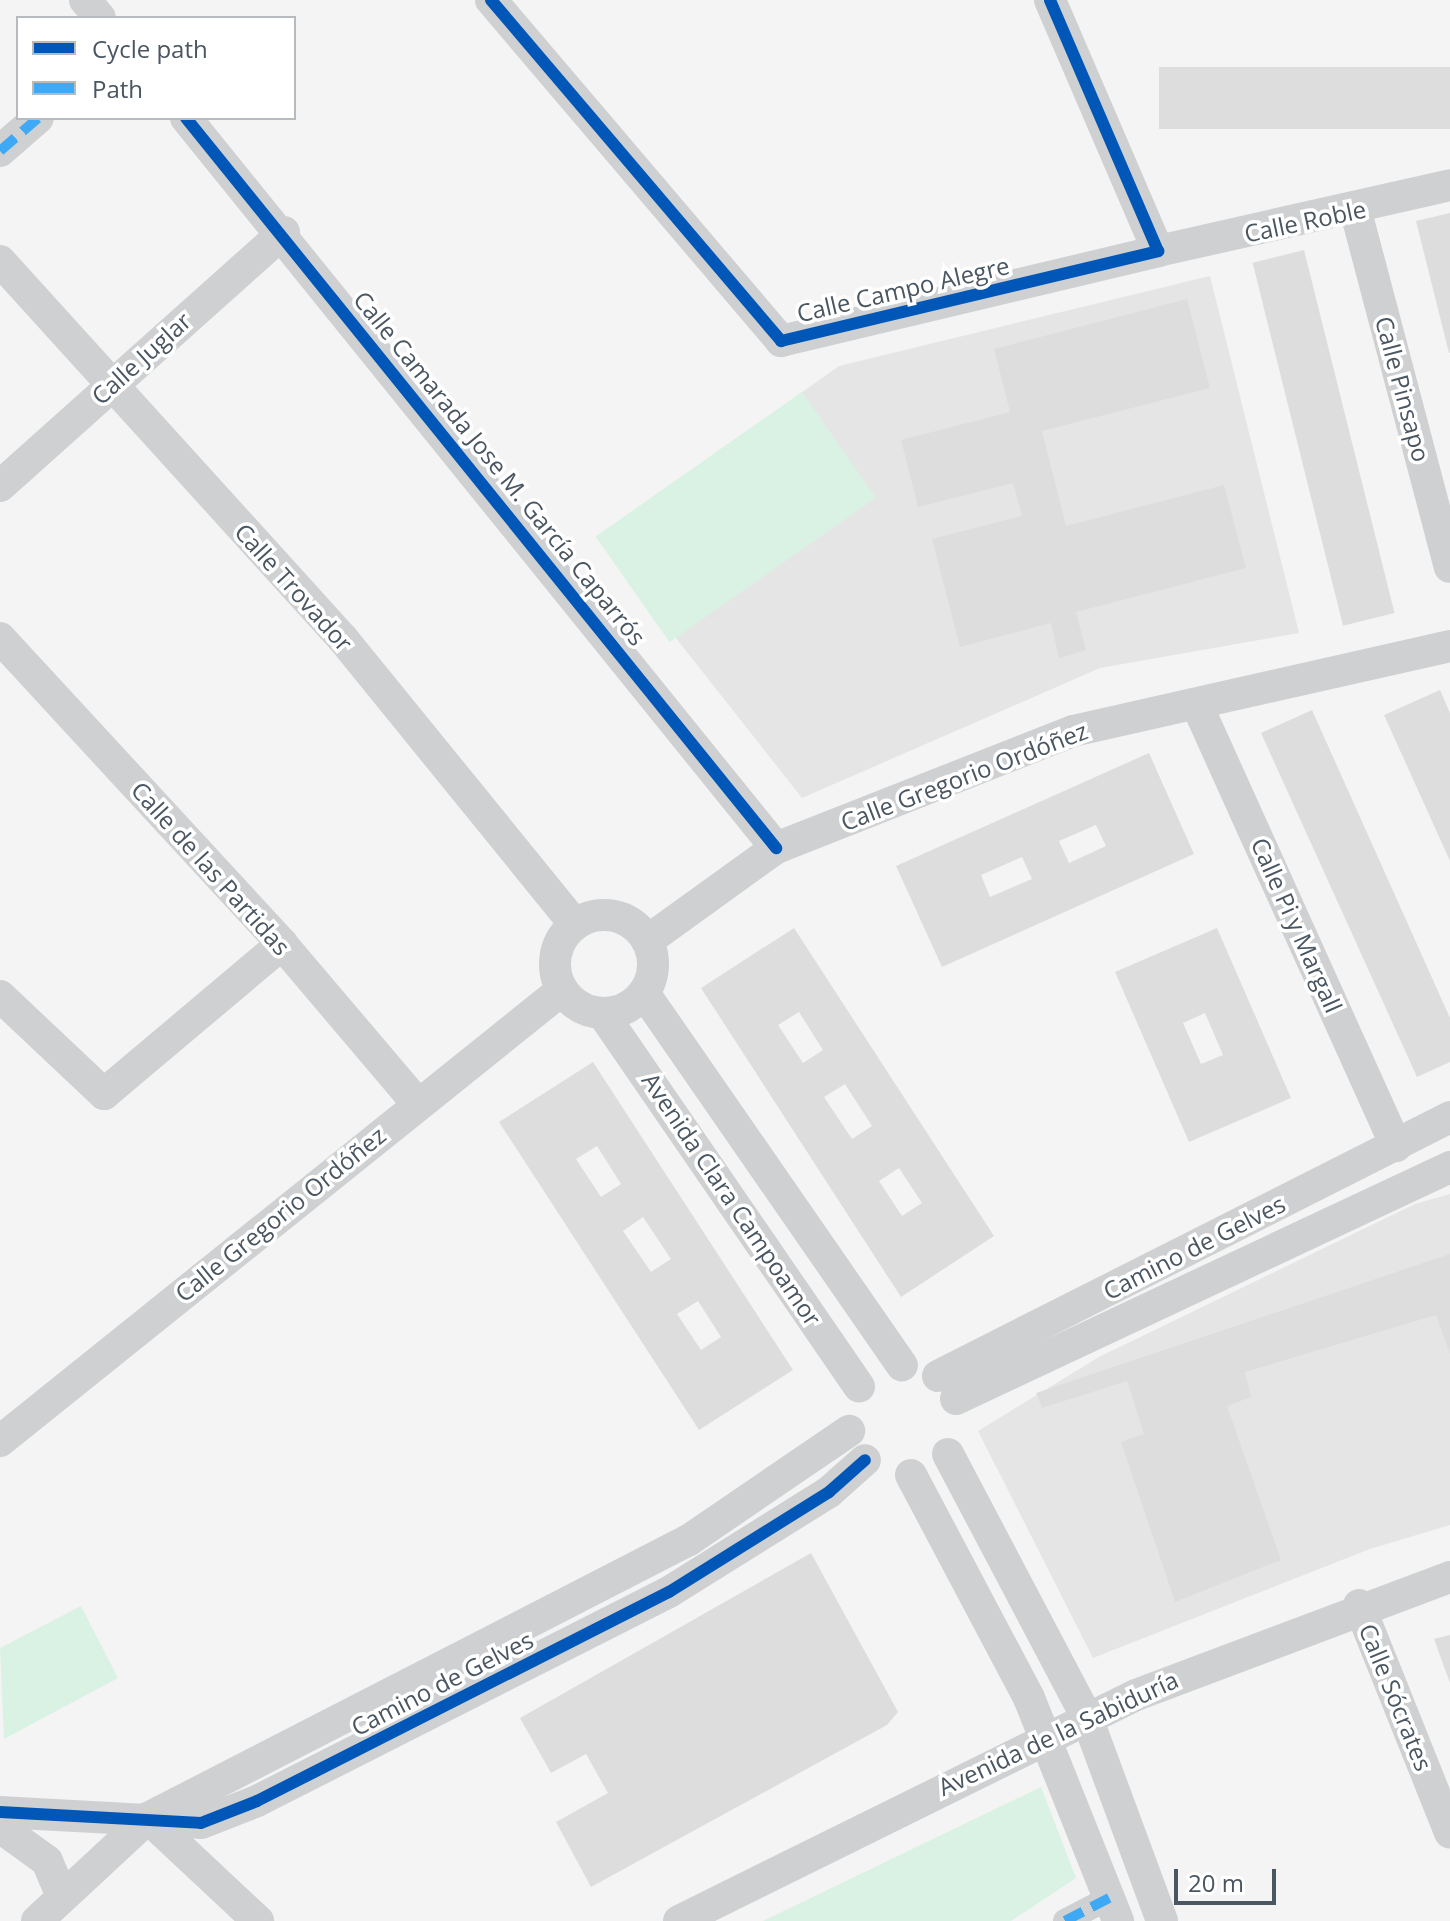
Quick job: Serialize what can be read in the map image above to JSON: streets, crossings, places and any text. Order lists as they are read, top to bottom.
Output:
{
  "streets": {
    "street": [
      "Calle Roble",
      "Calle Campo Alegre",
      "Calle Juglar",
      "Calle Pinsapo",
      "Calle Camarada Jose M. García Caparrós",
      "Calle Trovador",
      "Calle Gregorio Ordóñez",
      "Calle de las Partidas",
      "Calle Pi y Margall",
      "Avenida Clara Campoamor",
      "Camino de Gelves",
      "Calle Sócrates",
      "Avenida de la Sabiduría"
    ]
  },
  "crossings": [
    ["Calle Roble", "Calle Campo Alegre"],
    ["Calle Roble", "Calle Pinsapo"],
    ["Calle Juglar", "Calle Camarada Jose M. García Caparrós"],
    ["Calle Juglar", "Calle Trovador"],
    ["Calle Camarada Jose M. García Caparrós", "Calle Gregorio Ordóñez"],
    ["Calle Trovador", "Calle Gregorio Ordóñez"],
    ["Calle Trovador", "Avenida Clara Campoamor"],
    ["Calle Gregorio Ordóñez", "Calle de las Partidas"],
    ["Calle Gregorio Ordóñez", "Calle Pi y Margall"],
    ["Calle Gregorio Ordóñez", "Avenida Clara Campoamor"],
    ["Calle Pi y Margall", "Camino de Gelves"],
    ["Avenida Clara Campoamor", "Camino de Gelves"],
    ["Calle Sócrates", "Avenida de la Sabiduría"]
  ],
  "legend": ["Cycle path", "Path"],
  "scale_bar": "20 m"
}
